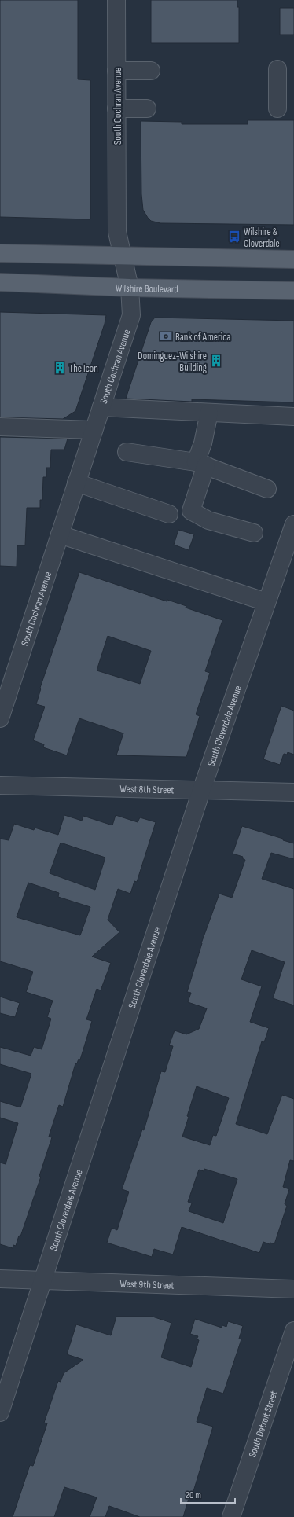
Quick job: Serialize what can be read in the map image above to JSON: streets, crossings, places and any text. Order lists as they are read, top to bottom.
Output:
{
  "streets": {
    "main road": ["Wilshire Boulevard"],
    "street": [
      "South Cochran Avenue",
      "South Cloverdale Avenue",
      "West 8th Street",
      "West 9th Street",
      "South Detroit Street"
    ]
  },
  "crossings": [
    ["South Cochran Avenue", "Wilshire Boulevard"],
    ["South Cloverdale Avenue", "West 8th Street"],
    ["South Cloverdale Avenue", "West 9th Street"]
  ],
  "places": {
    "bus stop": ["Wilshire & Cloverdale"],
    "bank": ["Bank of America"],
    "building": ["Dominguez-Wilshire Building", "The Icon"]
  },
  "scale_bar": "20 m"
}
